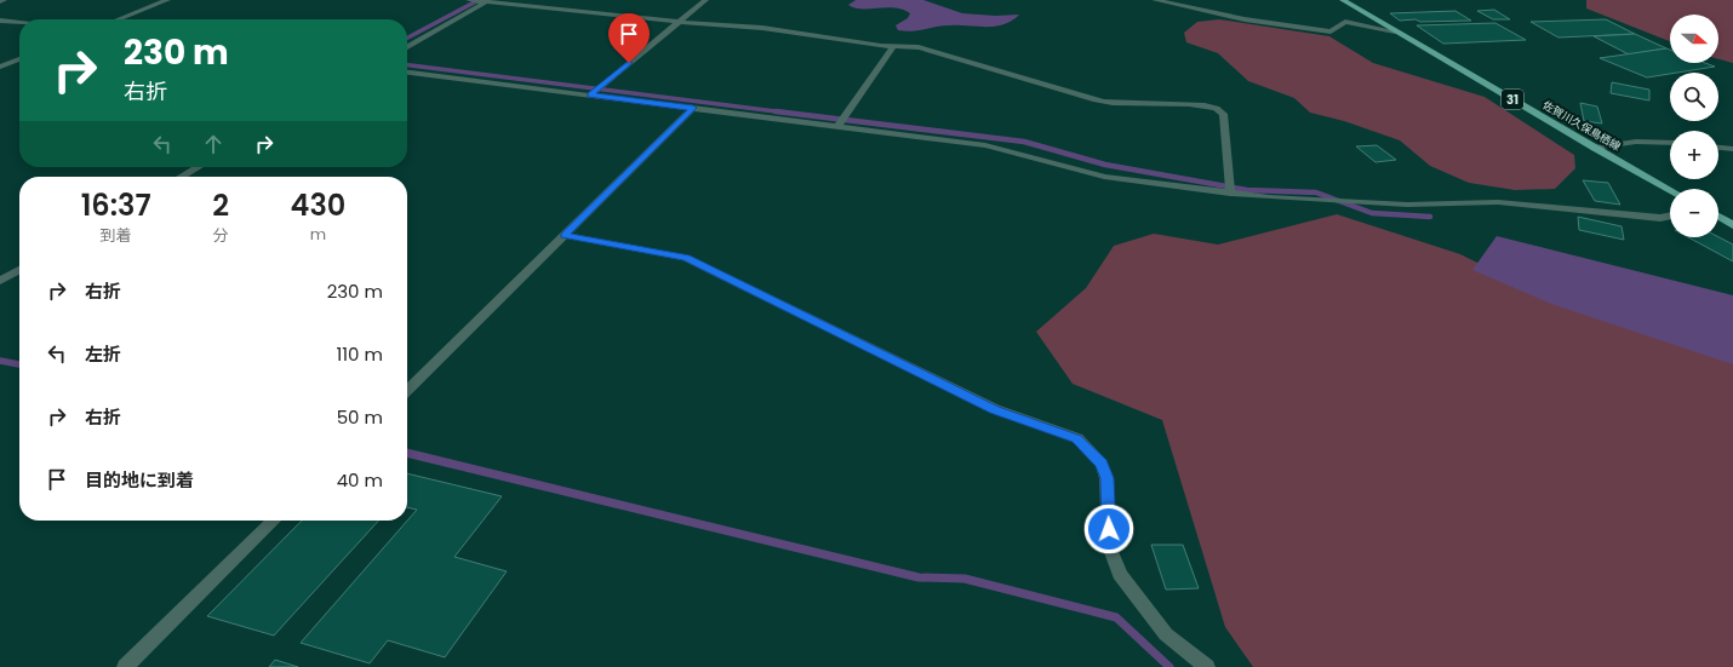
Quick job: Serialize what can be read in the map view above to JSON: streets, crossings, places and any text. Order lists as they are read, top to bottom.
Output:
{
  "streets": {
    "main road": ["31", "佐賀川久保鳥栖線"]
  },
  "north": "right",
  "page": {
    "map_buttons": ["+", "−"],
    "turn": ["230 m", "右折"],
    "eta": [
      "16:37",
      "到着",
      "2",
      "分",
      "430",
      "m"
    ],
    "list": [
      {
        "name": "右折",
        "value": "230 m"
      },
      {
        "name": "左折",
        "value": "110 m"
      },
      {
        "name": "右折",
        "value": "50 m"
      },
      {
        "name": "目的地に到着",
        "value": "40 m"
      }
    ]
  }
}
